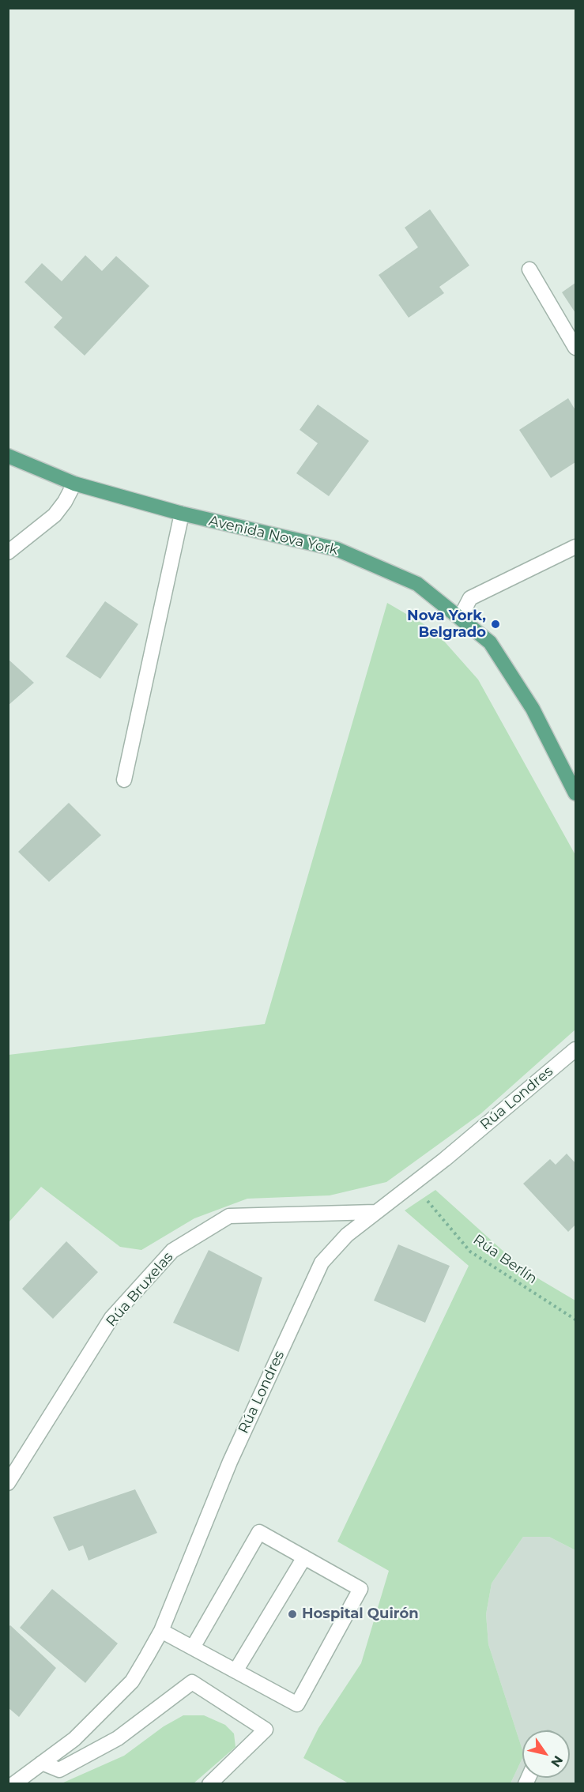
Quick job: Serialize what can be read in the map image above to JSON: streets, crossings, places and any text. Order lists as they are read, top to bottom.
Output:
{
  "streets": {
    "main road": ["Avenida Nova York"],
    "street": ["Rúa Londres", "Rúa Bruxelas"],
    "path": ["Rúa Berlín"]
  },
  "crossings": [
    ["Rúa Londres", "Rúa Berlín"],
    ["Rúa Londres", "Rúa Bruxelas"]
  ],
  "places": ["Nova York, Belgrado", "Hospital Quirón"],
  "north": "bottom right"
}
